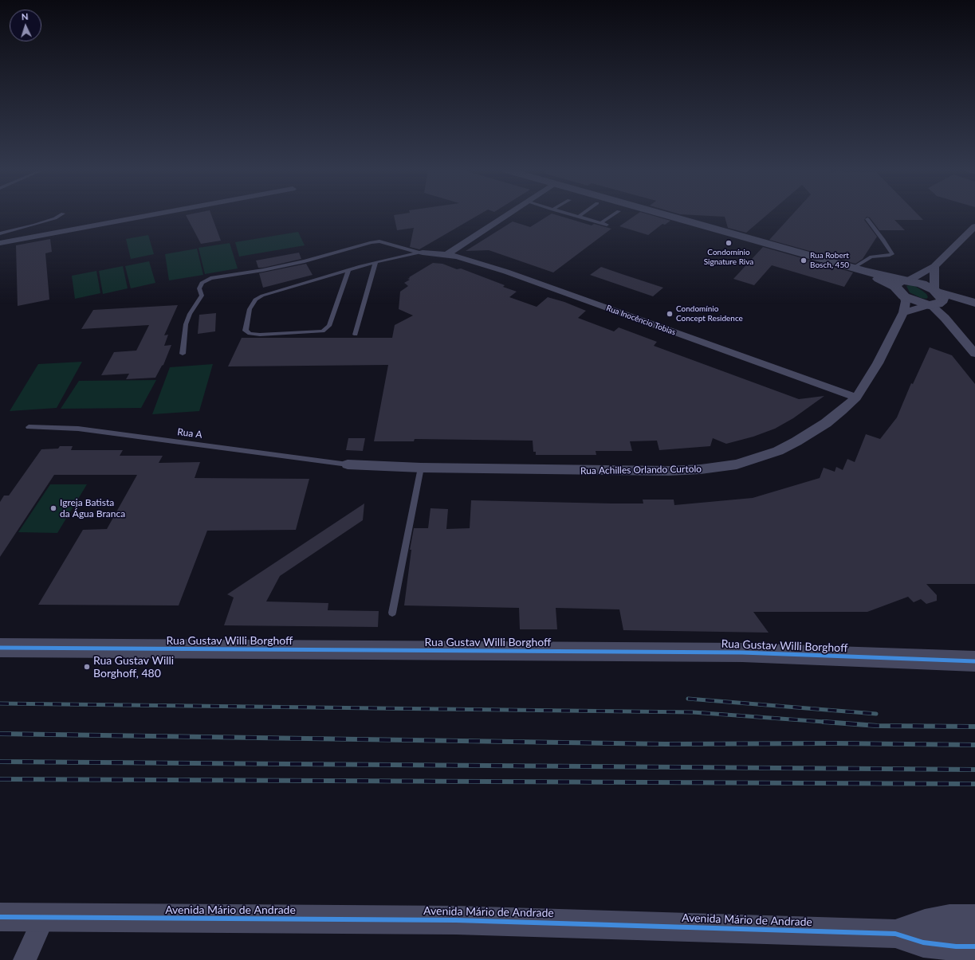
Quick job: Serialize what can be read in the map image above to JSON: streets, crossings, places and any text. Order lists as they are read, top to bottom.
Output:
{
  "streets": {
    "street": [
      "Rua Inocêncio Tobias",
      "Rua Achilles Orlando Curtolo",
      "Rua Gustav Willi Borghoff",
      "Avenida Mário de Andrade"
    ],
    "lane": ["Rua A"]
  },
  "crossings": [
    ["Rua Inocêncio Tobias", "Rua Achilles Orlando Curtolo"],
    ["Rua A", "Rua Achilles Orlando Curtolo"]
  ],
  "places": [
    "Condomínio Signature Riva",
    "Rua Robert Bosch, 450",
    "Condomínio Concept Residence",
    "Igreja Batista da Água Branca",
    "Rua Gustav Willi Borghoff, 480"
  ],
  "north": "top"
}
